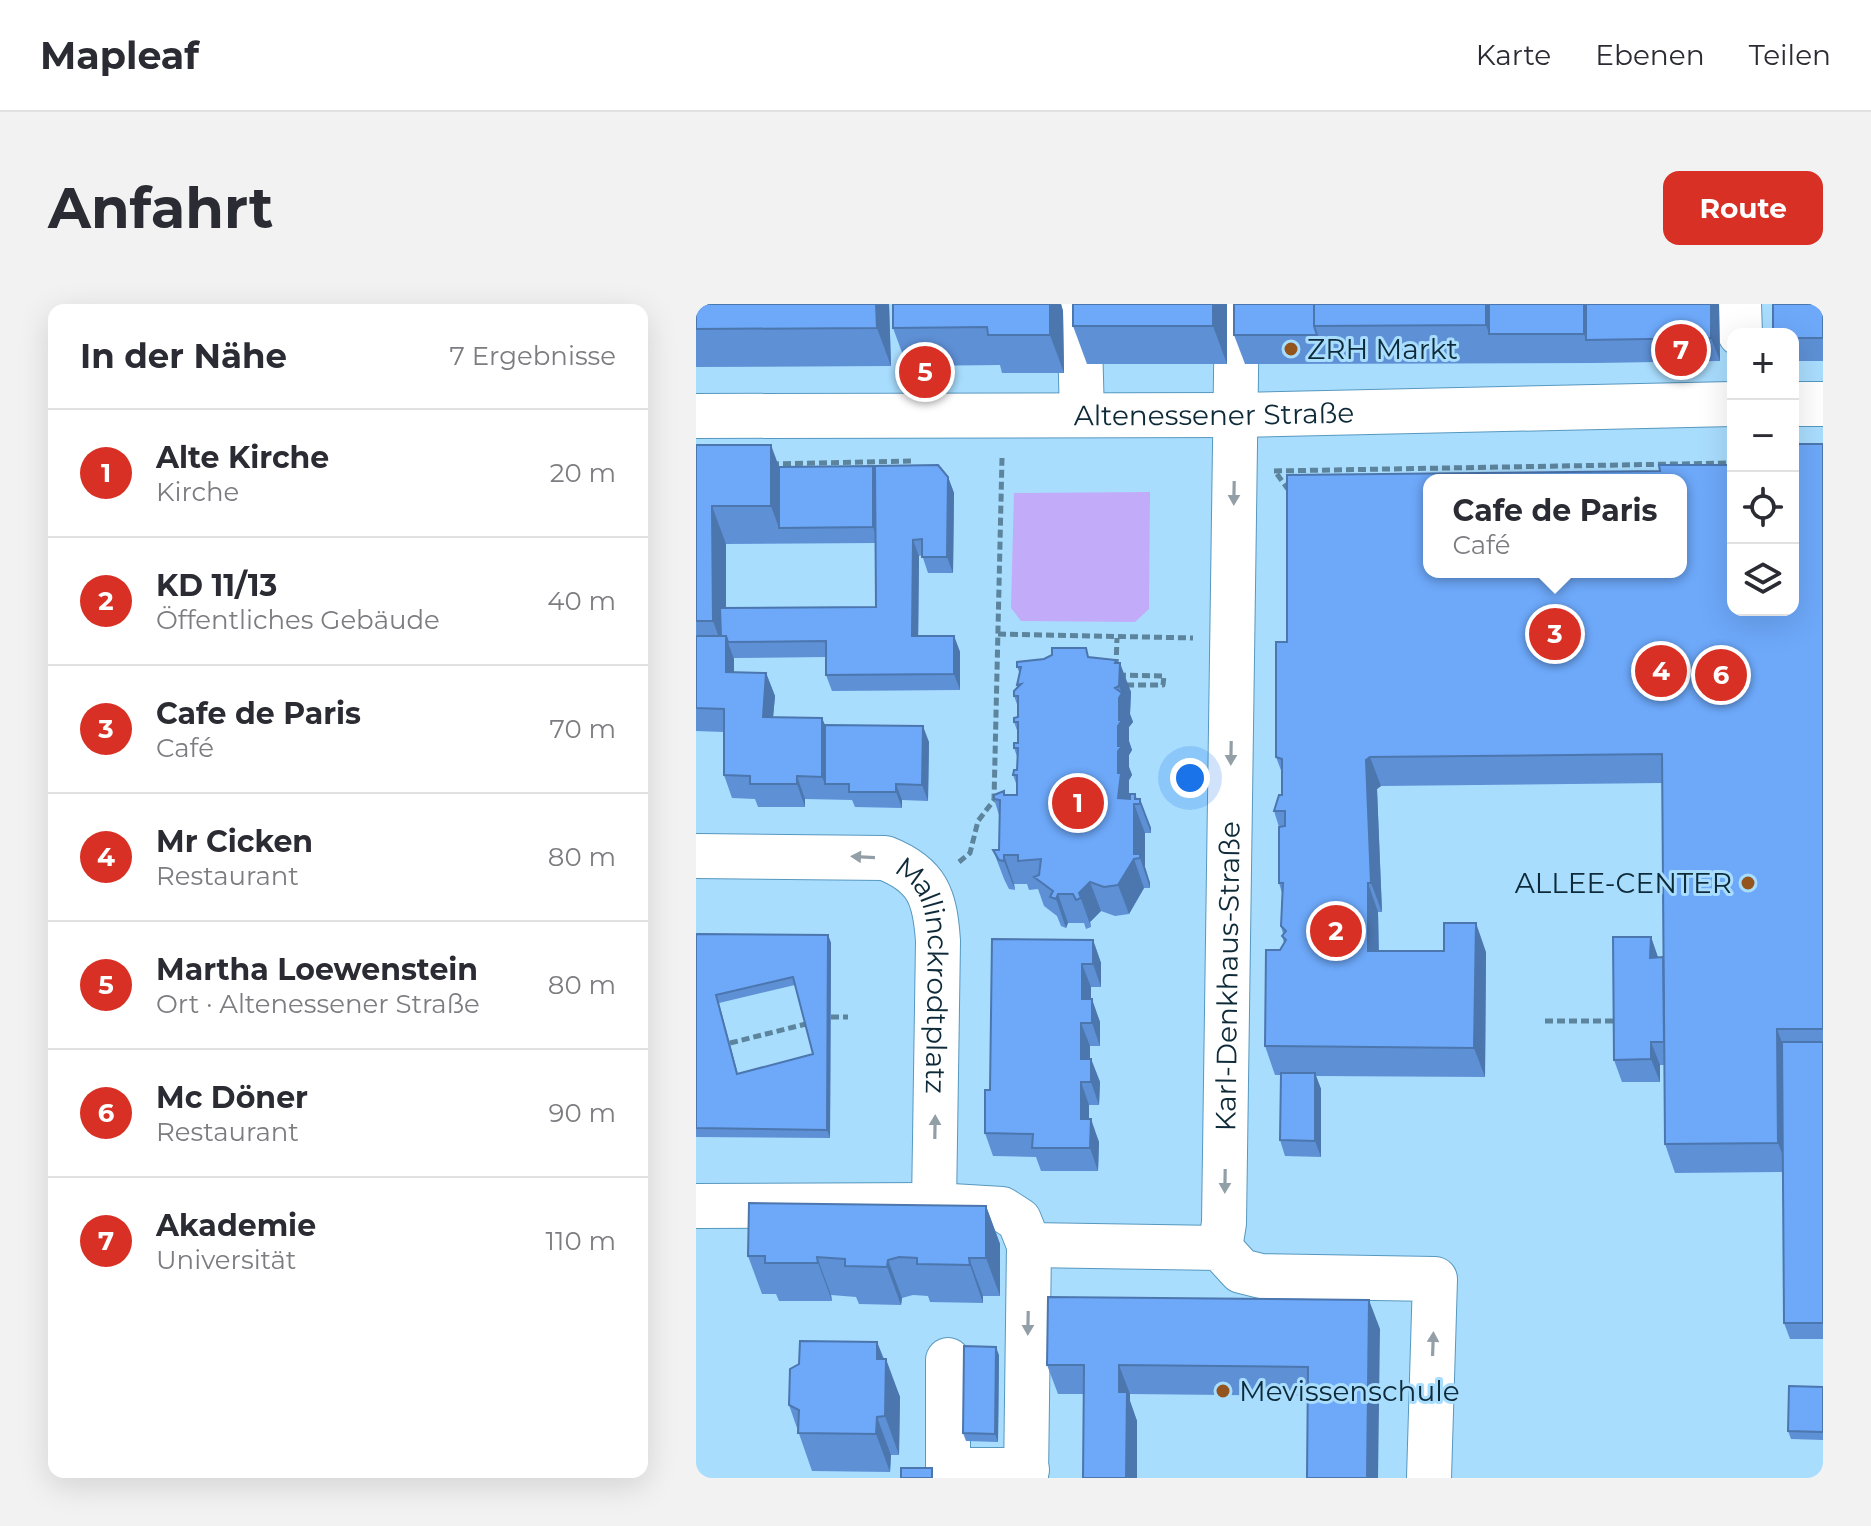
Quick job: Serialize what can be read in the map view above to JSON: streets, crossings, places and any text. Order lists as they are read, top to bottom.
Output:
{
  "streets": {
    "street": ["Altenessener Straße", "Karl-Denkhaus-Straße", "Mallinckrodtplatz"]
  },
  "crossings": [
    ["Altenessener Straße", "Karl-Denkhaus-Straße"]
  ],
  "one_way": ["Karl-Denkhaus-Straße"],
  "places": ["ZRH Markt", "ALLEE-CENTER", "Mevissenschule"],
  "page": {
    "header": "Mapleaf",
    "nav": ["Karte", "Ebenen", "Teilen"],
    "buttons": "Route",
    "title": "Anfahrt",
    "heading": ["In der Nähe", "7 Ergebnisse"],
    "pins": [
      "7",
      "5",
      "3",
      "4",
      "6",
      "1",
      "2"
    ],
    "map_buttons": ["+", "−"],
    "list": [
      {
        "mark": "1",
        "name": "Alte Kirche",
        "note": "Kirche",
        "value": "20 m"
      },
      {
        "mark": "2",
        "name": "KD 11/13",
        "note": "Öffentliches Gebäude",
        "value": "40 m"
      },
      {
        "mark": "3",
        "name": "Cafe de Paris",
        "note": "Café",
        "value": "70 m"
      },
      {
        "mark": "4",
        "name": "Mr Cicken",
        "note": "Restaurant",
        "value": "80 m"
      },
      {
        "mark": "5",
        "name": "Martha Loewenstein",
        "note": "Ort · Altenessener Straße",
        "value": "80 m"
      },
      {
        "mark": "6",
        "name": "Mc Döner",
        "note": "Restaurant",
        "value": "90 m"
      },
      {
        "mark": "7",
        "name": "Akademie",
        "note": "Universität",
        "value": "110 m"
      }
    ],
    "popup": ["Cafe de Paris", "Café"]
  }
}
